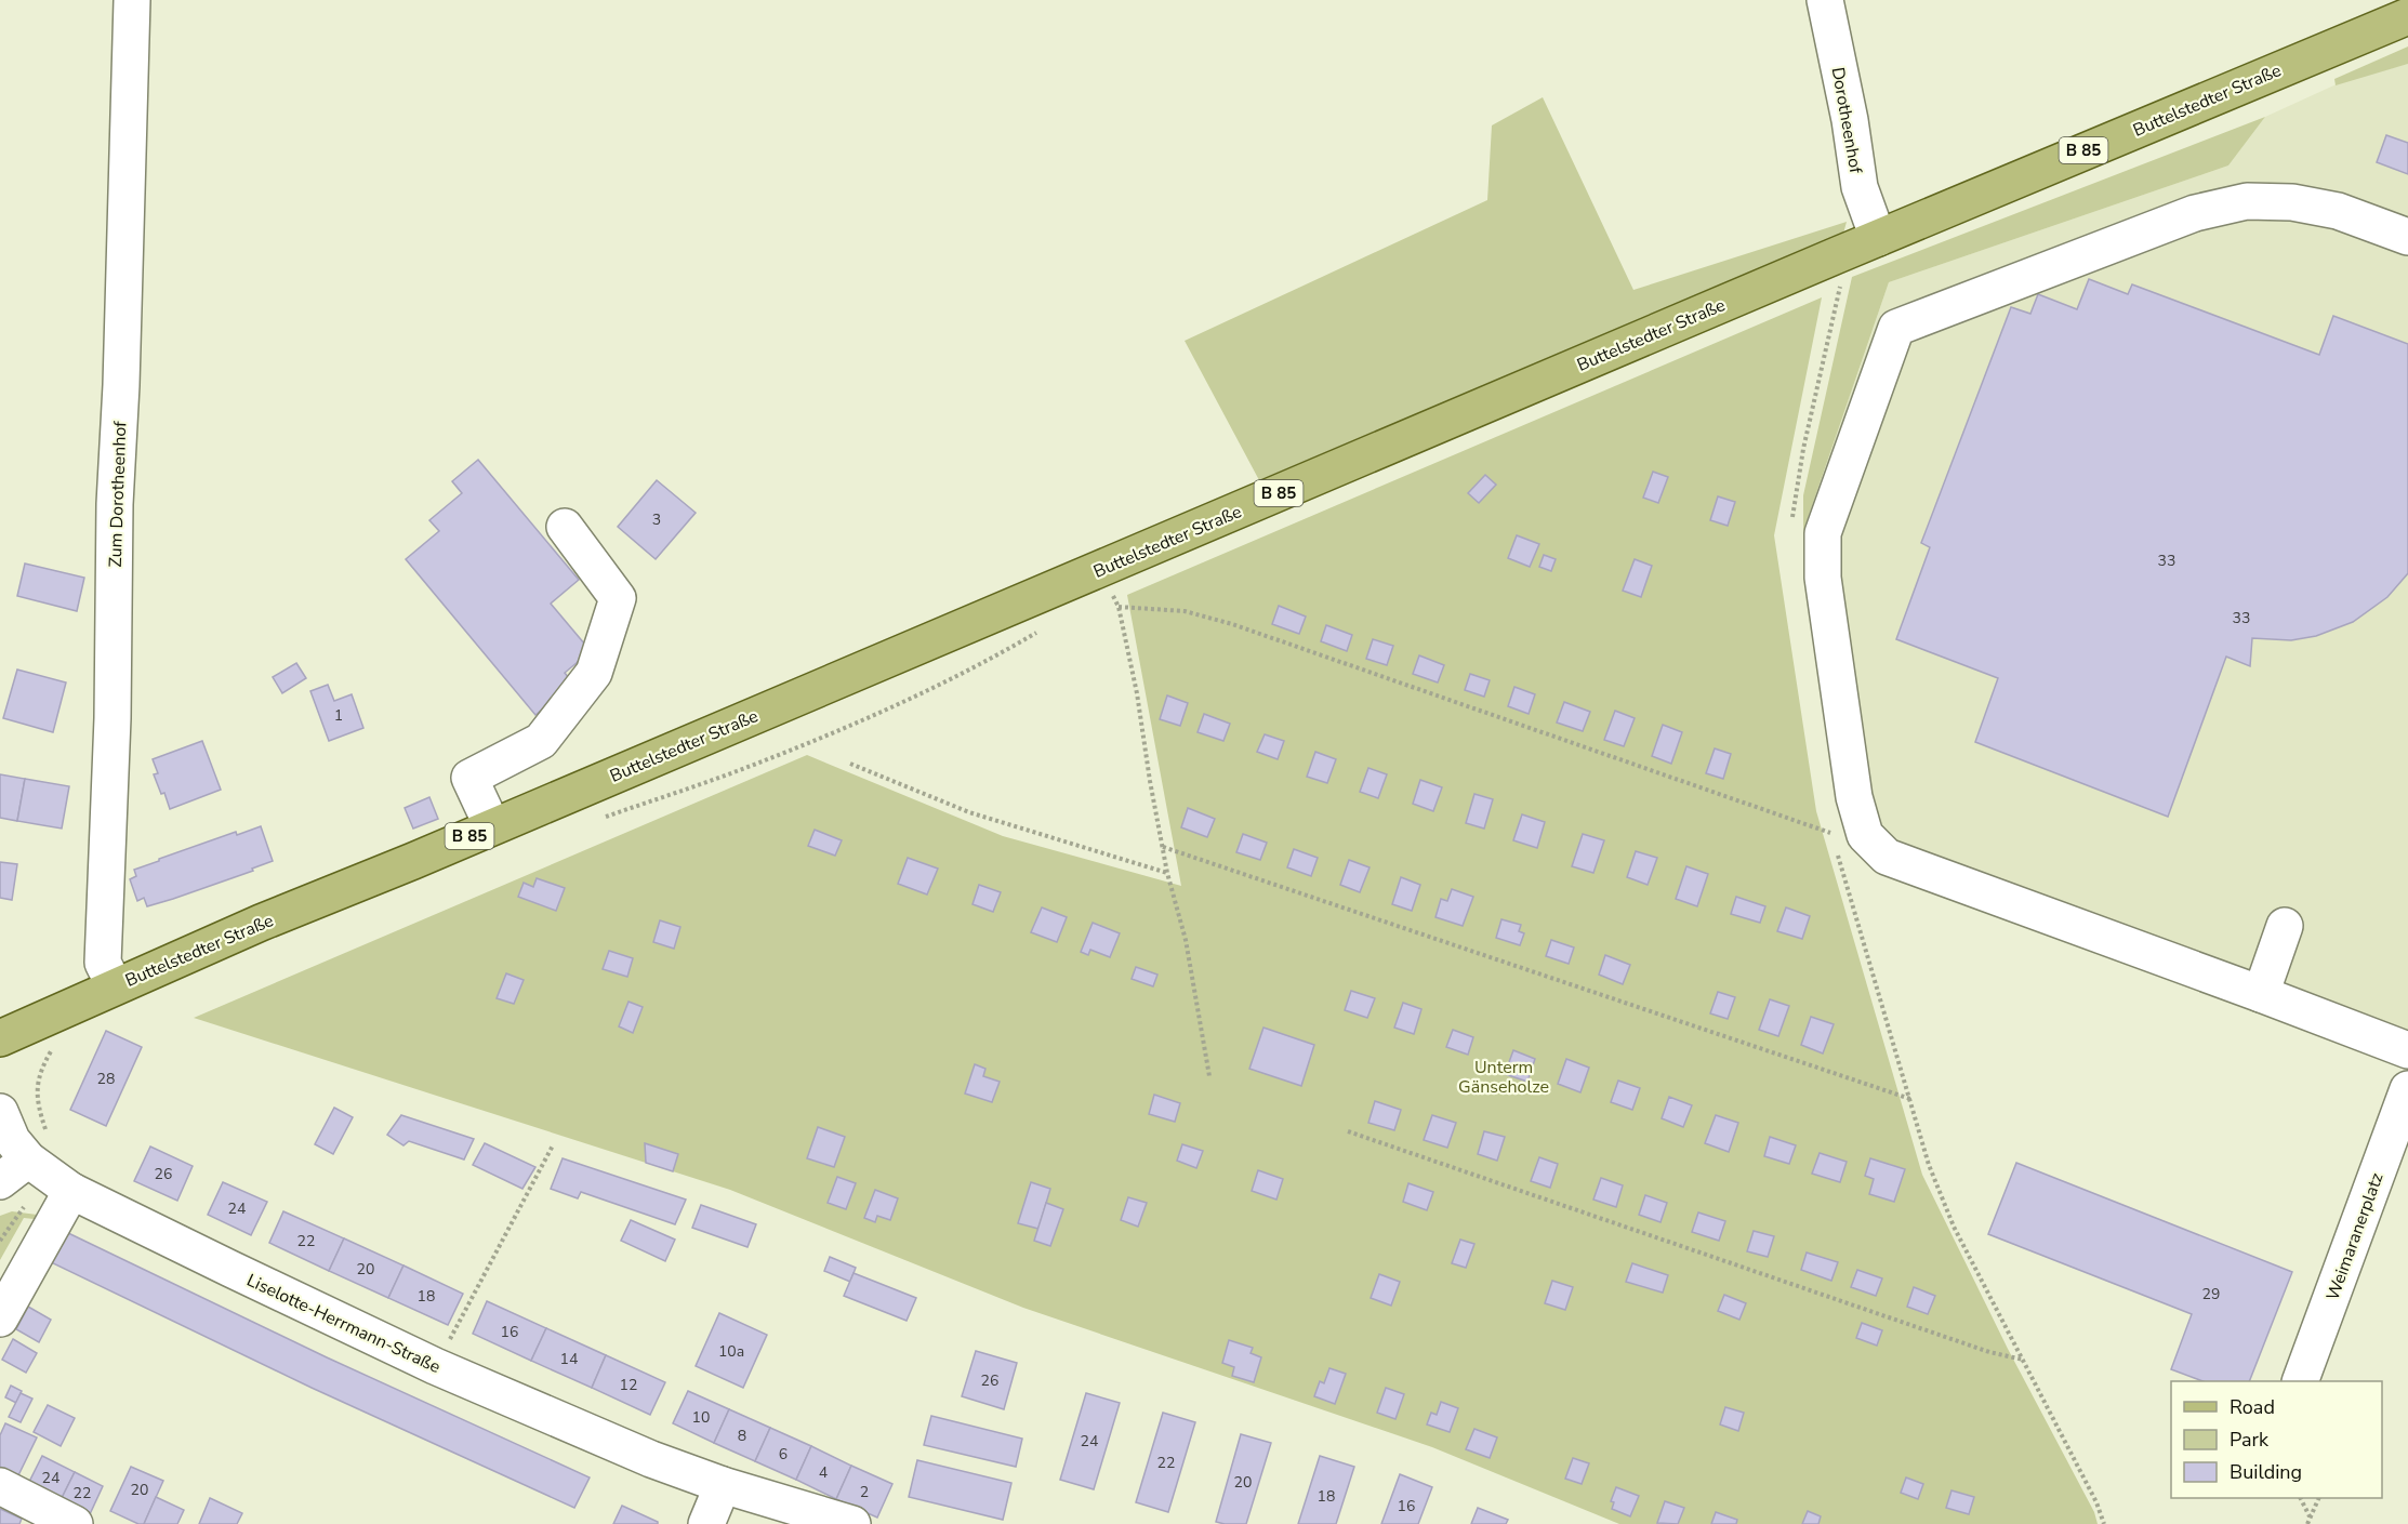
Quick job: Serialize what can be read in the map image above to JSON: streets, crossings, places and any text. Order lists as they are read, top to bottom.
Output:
{
  "streets": {
    "main road": ["Buttelstedter Straße", "B 85"],
    "street": [
      "Dorotheenhof",
      "Zum Dorotheenhof",
      "Weimaranerplatz",
      "Liselotte-Herrmann-Straße"
    ]
  },
  "crossings": [
    ["Buttelstedter Straße", "Dorotheenhof"],
    ["Buttelstedter Straße", "Zum Dorotheenhof"]
  ],
  "parks": ["Unterm Gänseholze"],
  "house_numbers": [
    "3",
    "33",
    "33",
    "1",
    "28",
    "26",
    "24",
    "22",
    "20",
    "29",
    "18",
    "16",
    "10a",
    "14",
    "26",
    "12",
    "10",
    "8",
    "24",
    "6",
    "22",
    "4",
    "24",
    "20",
    "20",
    "2",
    "22",
    "18",
    "16"
  ],
  "legend": ["Road", "Park", "Building"]
}
